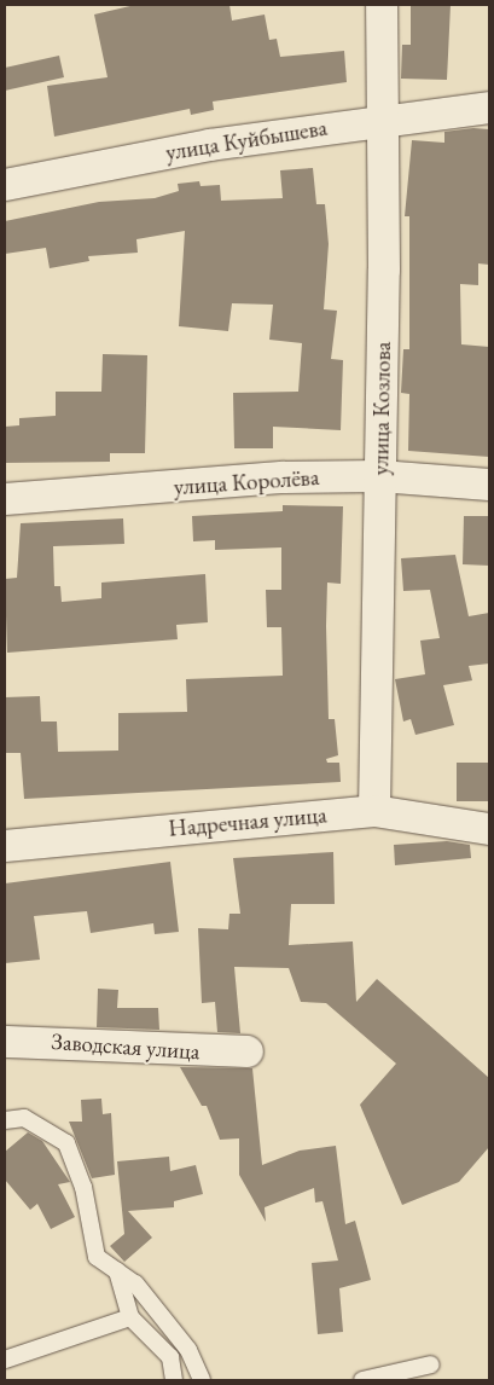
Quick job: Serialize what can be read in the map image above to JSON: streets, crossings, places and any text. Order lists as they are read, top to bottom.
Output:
{
  "streets": {
    "street": [
      "улица Куйбышева",
      "улица Козлова",
      "улица Королёва",
      "Надречная улица",
      "Заводская улица"
    ]
  },
  "crossings": [
    ["улица Куйбышева", "улица Козлова"],
    ["улица Козлова", "улица Королёва"],
    ["улица Козлова", "Надречная улица"]
  ]
}
